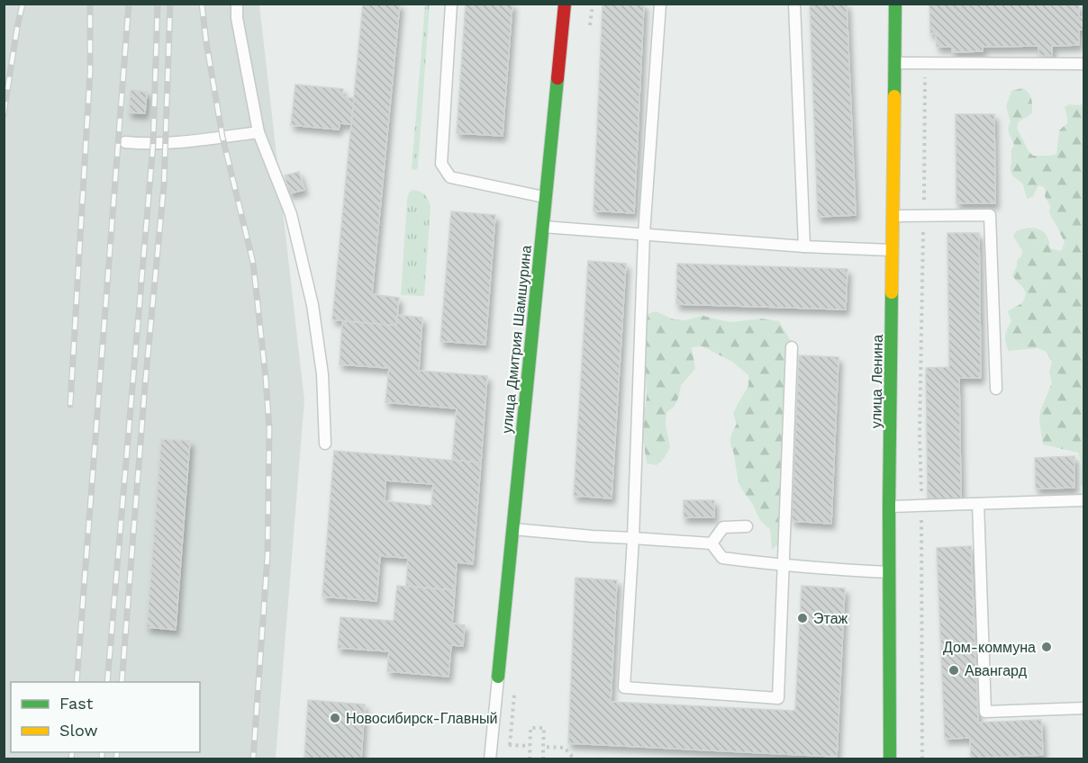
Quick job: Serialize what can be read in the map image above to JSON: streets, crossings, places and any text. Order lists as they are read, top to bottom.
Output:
{
  "streets": {
    "street": ["улица Дмитрия Шамшурина", "улица Ленина"]
  },
  "places": [
    "Этаж",
    "Дом-коммуна",
    "Авангард",
    "Новосибирск-Главный"
  ],
  "legend": ["Fast", "Slow"]
}
